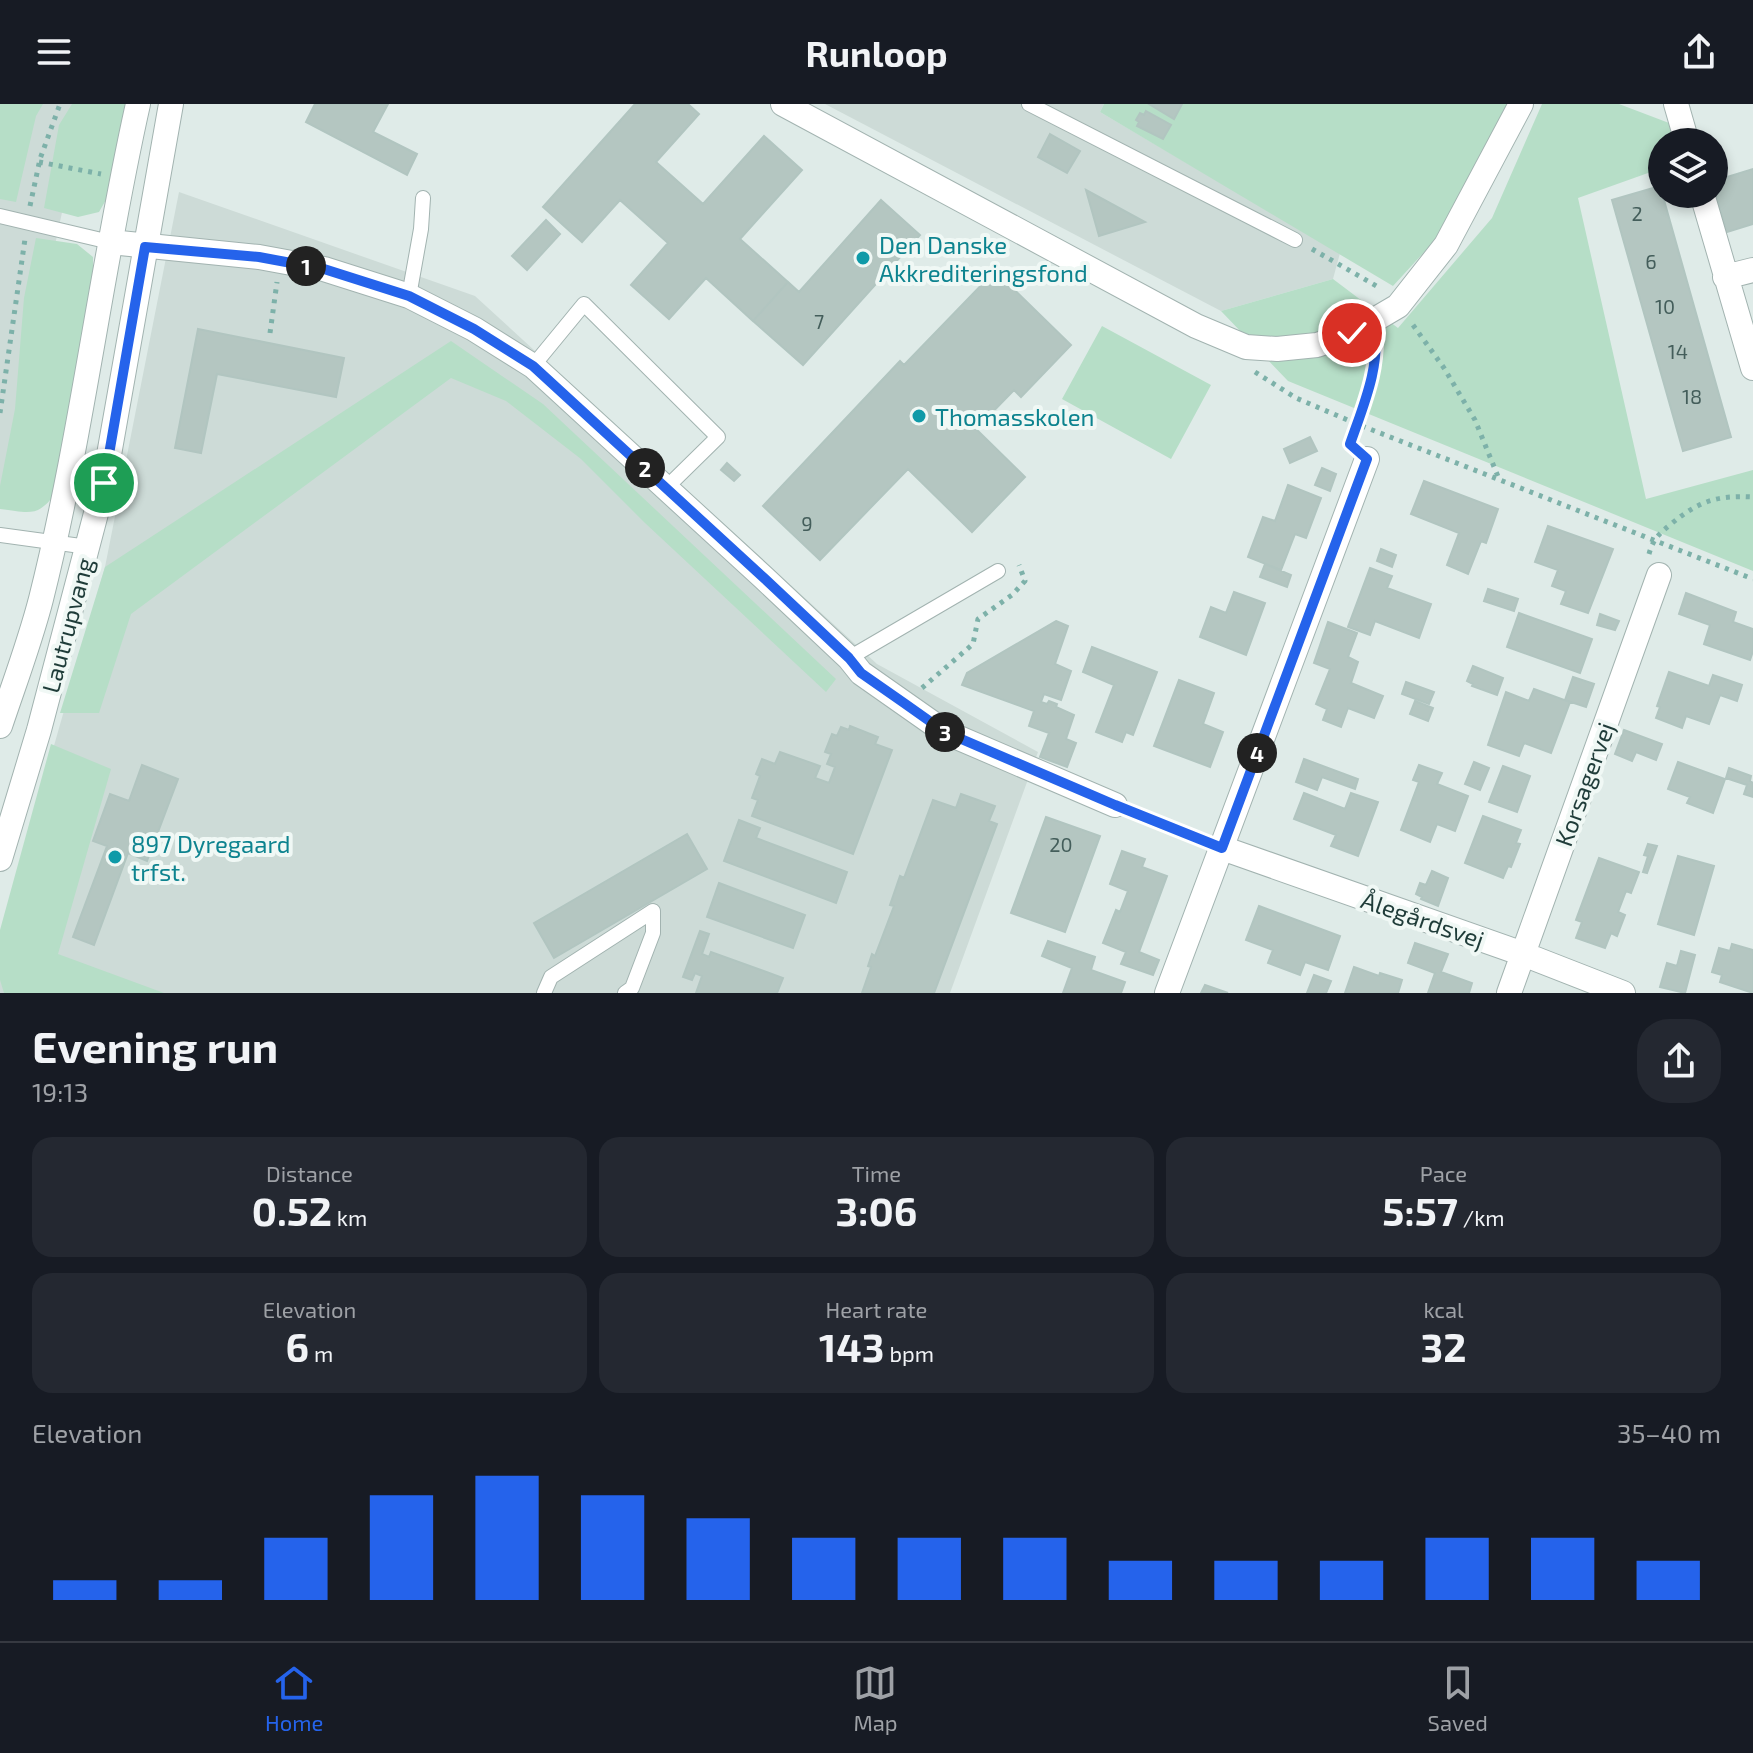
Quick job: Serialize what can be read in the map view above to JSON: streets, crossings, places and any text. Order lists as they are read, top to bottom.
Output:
{
  "streets": {
    "street": ["Lautrupvang", "Korsagervej", "Ålegårdsvej"]
  },
  "crossings": [
    ["Korsagervej", "Ålegårdsvej"]
  ],
  "places": ["Den Danske Akkrediteringsfond", "Thomasskolen", "897 Dyregaard trfst."],
  "house_numbers": [
    "2",
    "6",
    "10",
    "7",
    "14",
    "18",
    "9",
    "20"
  ],
  "page": {
    "header": "Runloop",
    "pins": [
      "1",
      "2",
      "3",
      "4"
    ],
    "heading": ["Evening run", "19:13"],
    "stats": [
      ["Distance", "0.52 km"],
      ["Time", "3:06"],
      ["Pace", "5:57 /km"],
      ["Elevation", "6 m"],
      ["Heart rate", "143 bpm"],
      ["kcal", "32"]
    ],
    "chart": ["Elevation", "35–40 m"],
    "tabs": ["Home", "Map", "Saved"]
  }
}
